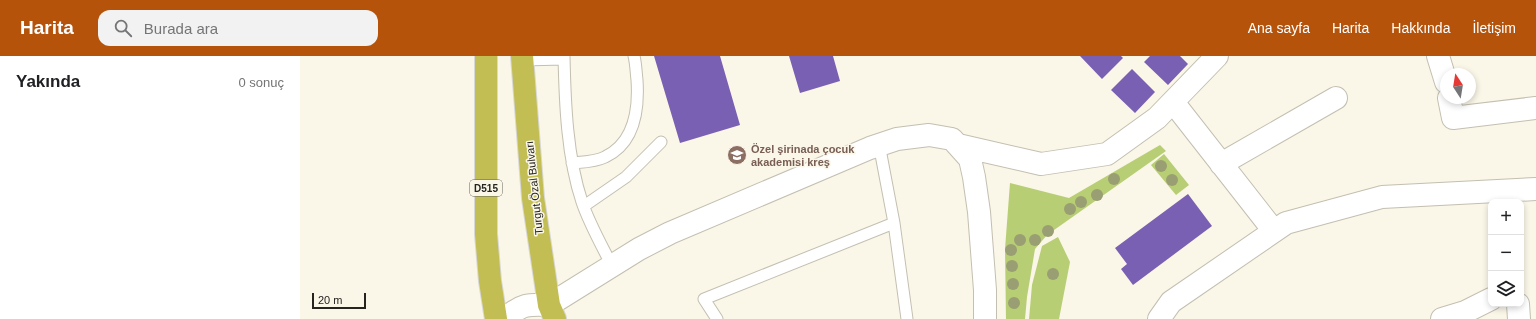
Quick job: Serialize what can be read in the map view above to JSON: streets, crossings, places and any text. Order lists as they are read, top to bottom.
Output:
{
  "streets": {
    "highway": ["D515", "Turgut Özal Bulvarı"]
  },
  "places": {
    "school or university": ["Özel şirinada çocuk akademisi kreş"]
  },
  "scale_bar": "20 m",
  "north": "top",
  "page": {
    "header": "Harita",
    "search": "Burada ara",
    "nav": [
      "Ana sayfa",
      "Harita",
      "Hakkında",
      "İletişim"
    ],
    "heading": ["Yakında", "0 sonuç"],
    "map_buttons": ["+", "−"],
    "scale": "20 m"
  }
}
